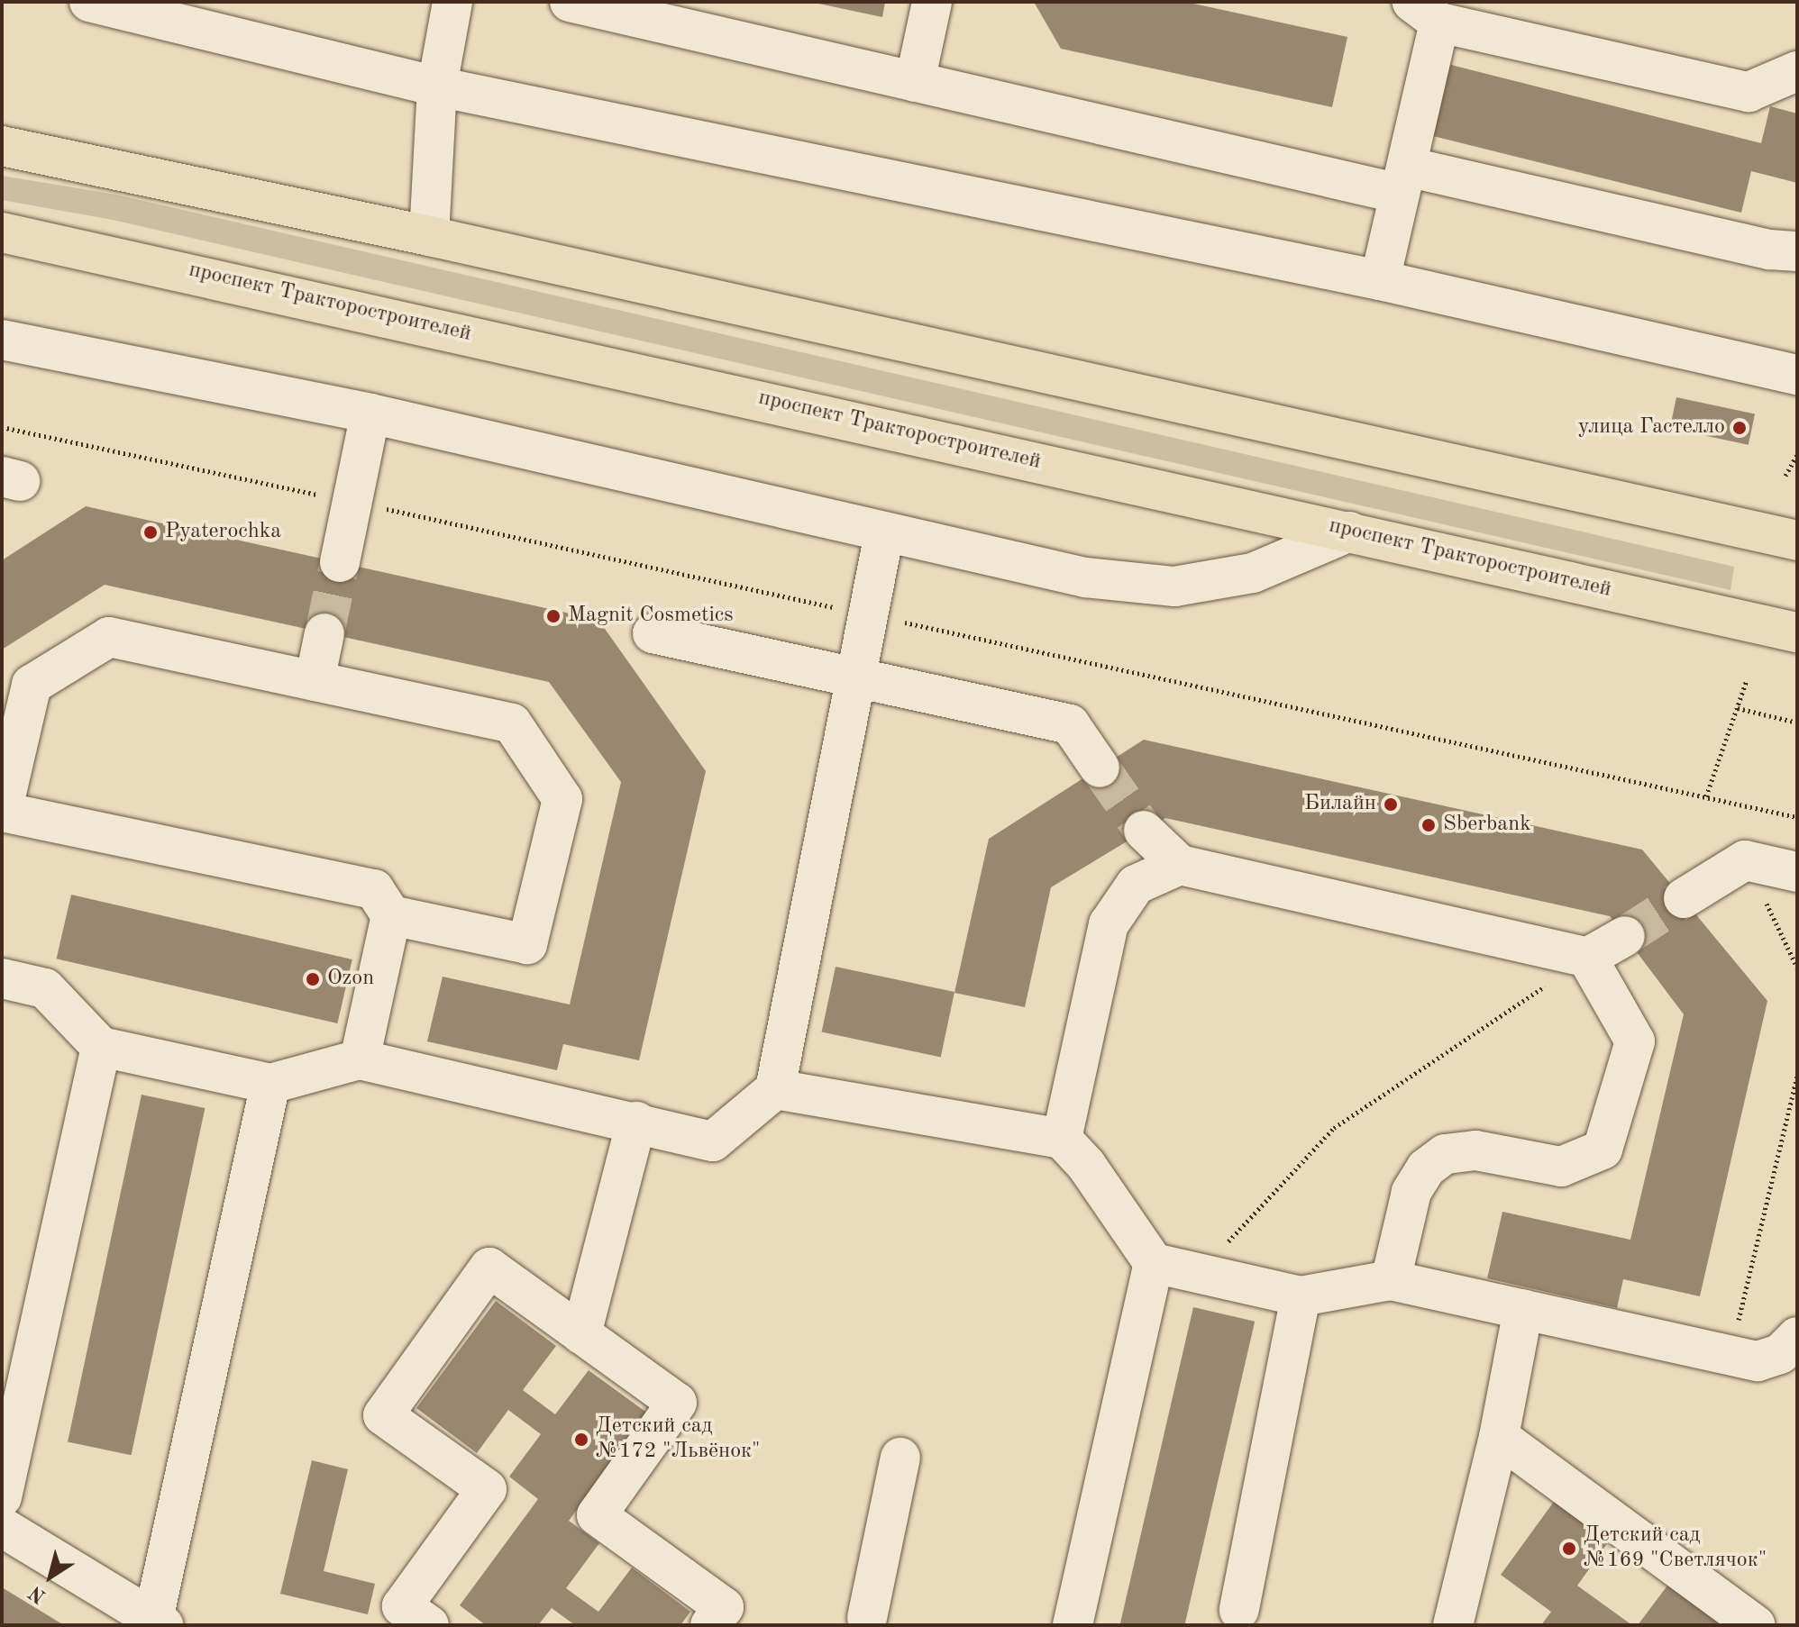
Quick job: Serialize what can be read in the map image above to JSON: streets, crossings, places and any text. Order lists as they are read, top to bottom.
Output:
{
  "streets": {
    "main road": ["проспект Тракторостроителей"]
  },
  "places": [
    "улица Гастелло",
    "Pyaterochka",
    "Magnit Cosmetics",
    "Билайн",
    "Sberbank",
    "Ozon",
    "Детский сад №172 \"Львёнок\"",
    "Детский сад №169 \"Светлячок\""
  ],
  "north": "bottom left"
}
